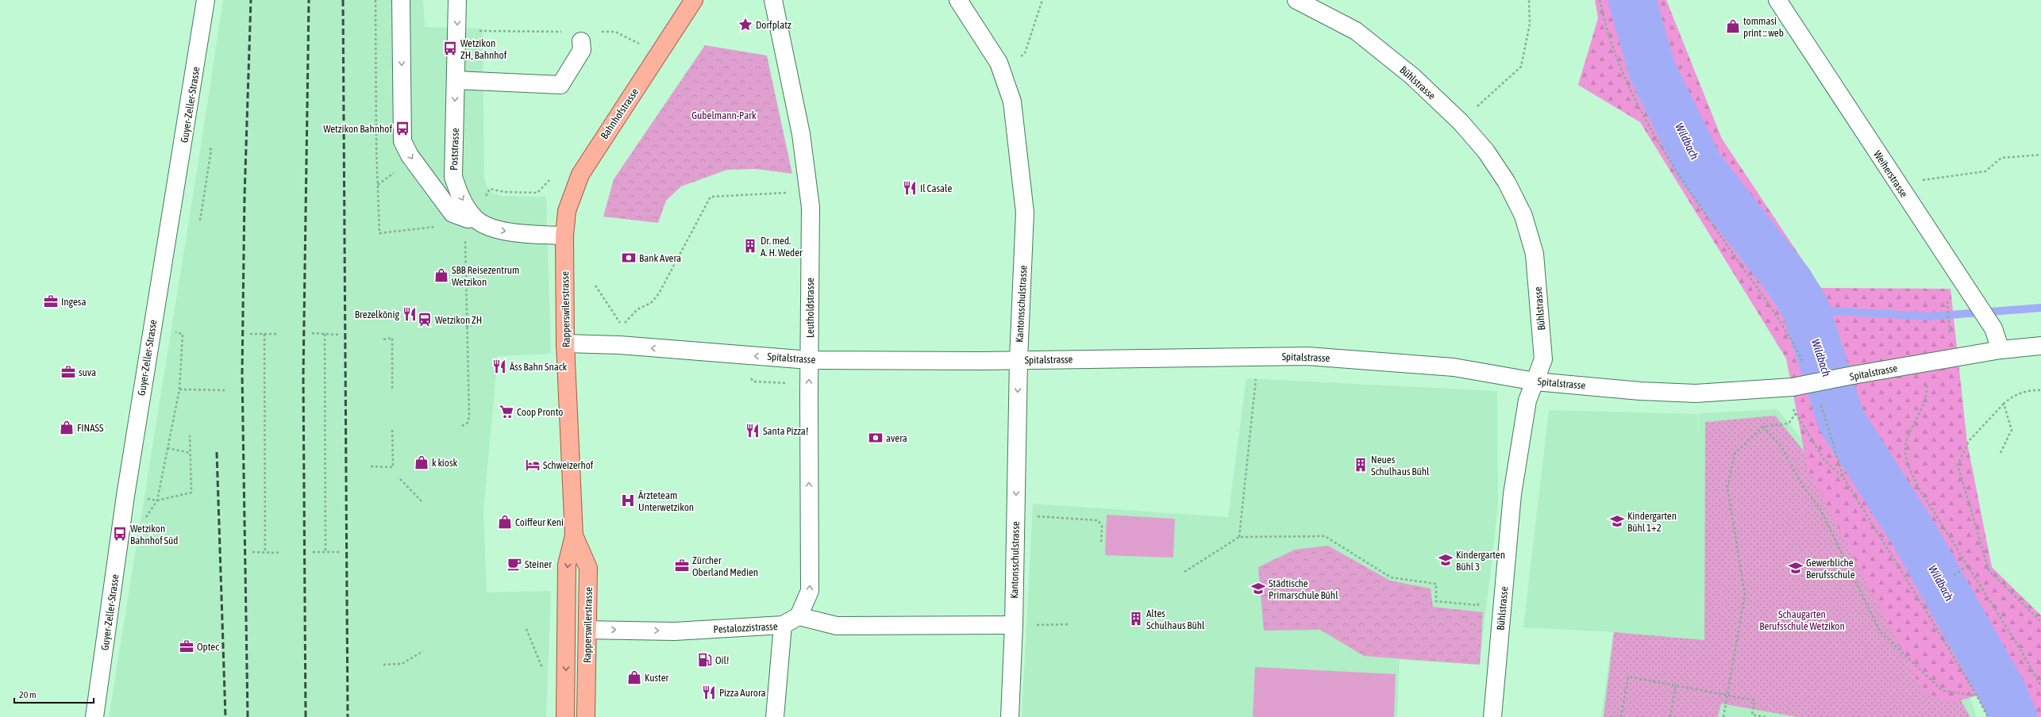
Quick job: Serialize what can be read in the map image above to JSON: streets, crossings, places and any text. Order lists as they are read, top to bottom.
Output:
{
  "streets": {
    "main road": ["Bahnhofstrasse", "Rapperswilerstrasse"],
    "street": [
      "Bühlstrasse",
      "Guyer-Zeller-Strasse",
      "Poststrasse",
      "Weiherstrasse",
      "Kantonsschulstrasse",
      "Leutholdstrasse",
      "Spitalstrasse",
      "Pestalozzistrasse"
    ]
  },
  "crossings": [
    ["Bühlstrasse", "Spitalstrasse"],
    ["Bahnhofstrasse", "Poststrasse"],
    ["Bahnhofstrasse", "Rapperswilerstrasse"],
    ["Poststrasse", "Rapperswilerstrasse"],
    ["Weiherstrasse", "Spitalstrasse"],
    ["Kantonsschulstrasse", "Spitalstrasse"],
    ["Leutholdstrasse", "Spitalstrasse"],
    ["Leutholdstrasse", "Pestalozzistrasse"],
    ["Rapperswilerstrasse", "Spitalstrasse"],
    ["Rapperswilerstrasse", "Pestalozzistrasse"]
  ],
  "one_way": ["Leutholdstrasse", "Pestalozzistrasse"],
  "water": ["Wildbach"],
  "parks": ["Gubelmann-Park", "Schaugarten Berufsschule Wetzikon"],
  "places": {
    "place": ["Dorfplatz"],
    "shop": [
      "tommasi print :: web",
      "SBB Reisezentrum Wetzikon",
      "FINASS",
      "k kiosk",
      "Coiffeur Keni",
      "Kuster"
    ],
    "bus stop": ["Wetzikon ZH, Bahnhof", "Wetzikon Bahnhof", "Wetzikon Bahnhof Süd"],
    "restaurant": [
      "Il Casale",
      "Brezelkönig",
      "Äss Bahn Snack",
      "Santa Pizza!",
      "Pizza Aurora"
    ],
    "building": ["Dr. med. A. H. Weder", "Neues Schulhaus Bühl", "Altes Schulhaus Bühl"],
    "bank": ["Bank Avera", "avera"],
    "office": [
      "Ingesa",
      "suva",
      "Zürcher Oberland Medien",
      "Optec"
    ],
    "station": ["Wetzikon ZH"],
    "supermarket": ["Coop Pronto"],
    "hotel": ["Schweizerhof"],
    "hospital": ["Ärzteteam Unterwetzikon"],
    "school or university": [
      "Kindergarten Bühl 1+2",
      "Kindergarten Bühl 3",
      "Gewerbliche Berufsschule",
      "Städtische Primarschule Bühl"
    ],
    "cafe": ["Steiner"],
    "fuel station": ["Oil!"]
  },
  "scale_bar": "20 m"
}
